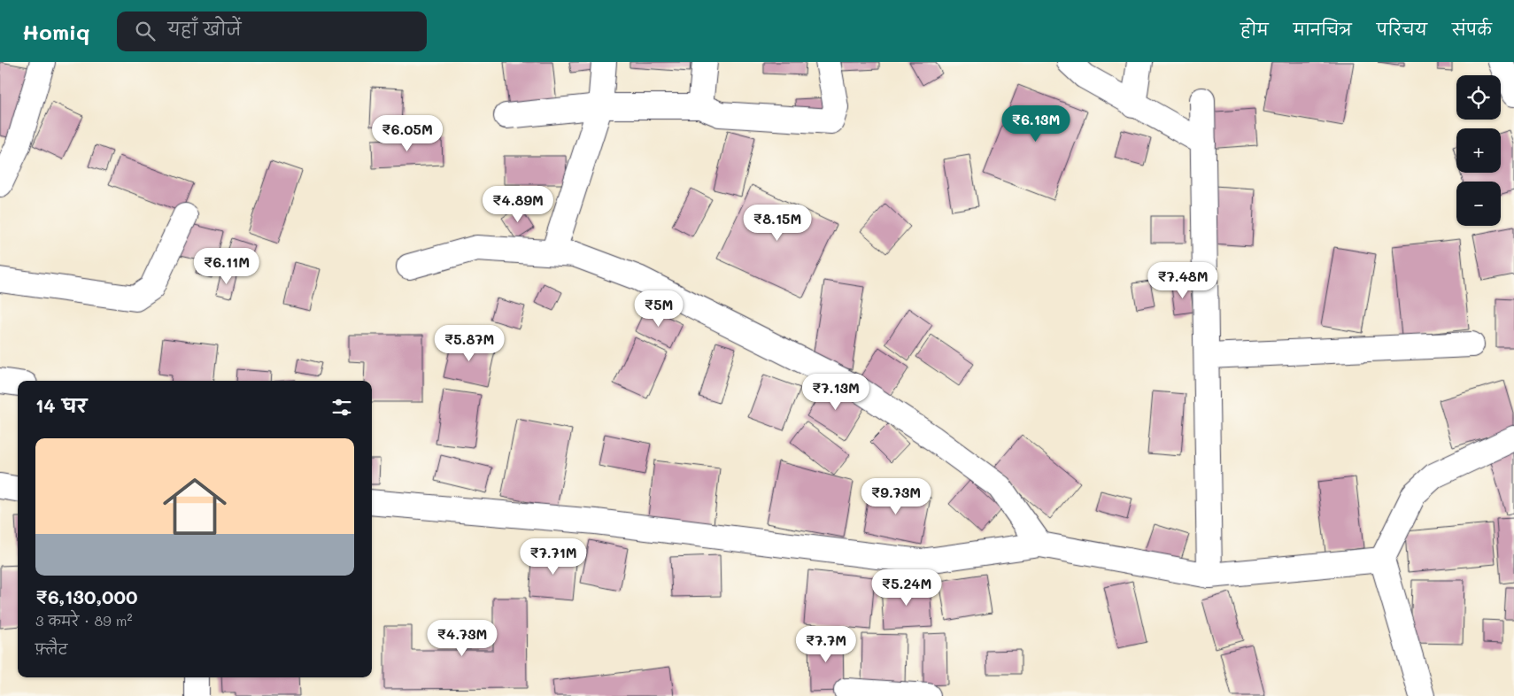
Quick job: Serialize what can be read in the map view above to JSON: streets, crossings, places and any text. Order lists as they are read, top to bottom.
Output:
{
  "page": {
    "header": "Homiq",
    "search": "यहाँ खोजें",
    "nav": [
      "होम",
      "मानचित्र",
      "परिचय",
      "संपर्क"
    ],
    "map_buttons": ["+", "−"],
    "price": [
      "₹6.13M",
      "₹6.05M",
      "₹4.89M",
      "₹8.15M",
      "₹6.11M",
      "₹7.48M",
      "₹5M",
      "₹5.87M",
      "₹7.13M",
      "₹9.73M",
      "₹7.71M",
      "₹5.24M",
      "₹4.73M",
      "₹7.7M"
    ],
    "heading": "14 घर",
    "list": [
      {
        "name": "₹6,130,000",
        "note": "3 कमरे · 89 m² · फ़्लैट"
      }
    ]
  }
}
